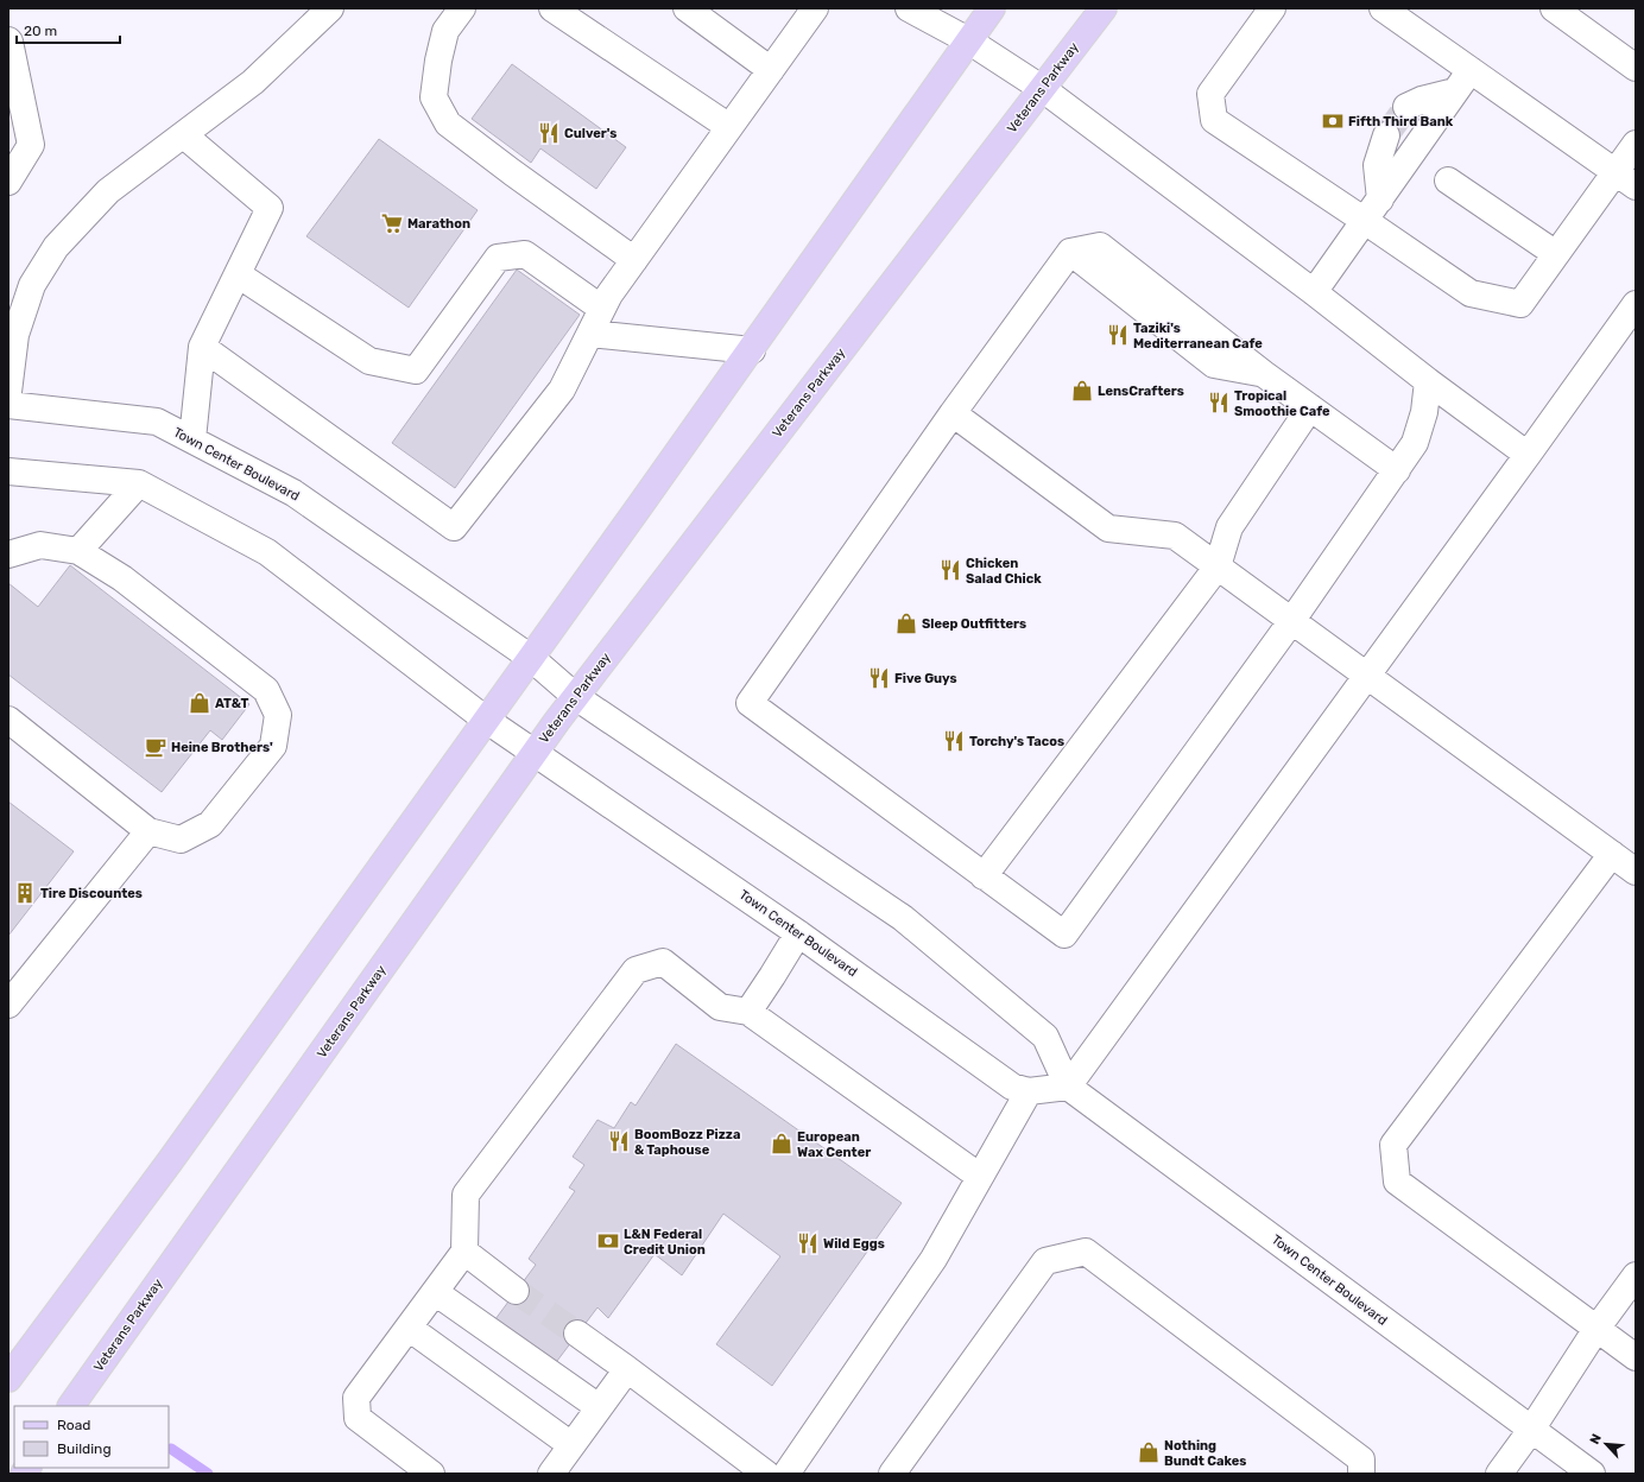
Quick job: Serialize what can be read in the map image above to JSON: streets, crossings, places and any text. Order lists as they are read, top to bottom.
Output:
{
  "streets": {
    "main road": ["Veterans Parkway"],
    "street": ["Town Center Boulevard"]
  },
  "crossings": [
    ["Veterans Parkway", "Town Center Boulevard"]
  ],
  "places": {
    "bank": ["Fifth Third Bank", "L&N Federal Credit Union"],
    "restaurant": [
      "Culver's",
      "Taziki's Mediterranean Cafe",
      "Tropical Smoothie Cafe",
      "Chicken Salad Chick",
      "Five Guys",
      "Torchy's Tacos",
      "BoomBozz Pizza & Taphouse",
      "Wild Eggs"
    ],
    "supermarket": ["Marathon"],
    "shop": [
      "LensCrafters",
      "Sleep Outfitters",
      "AT&T",
      "European Wax Center",
      "Nothing Bundt Cakes"
    ],
    "cafe": ["Heine Brothers'"],
    "building": ["Tire Discountes"]
  },
  "legend": ["Road", "Building"],
  "scale_bar": "20 m",
  "north": "top left"
}
